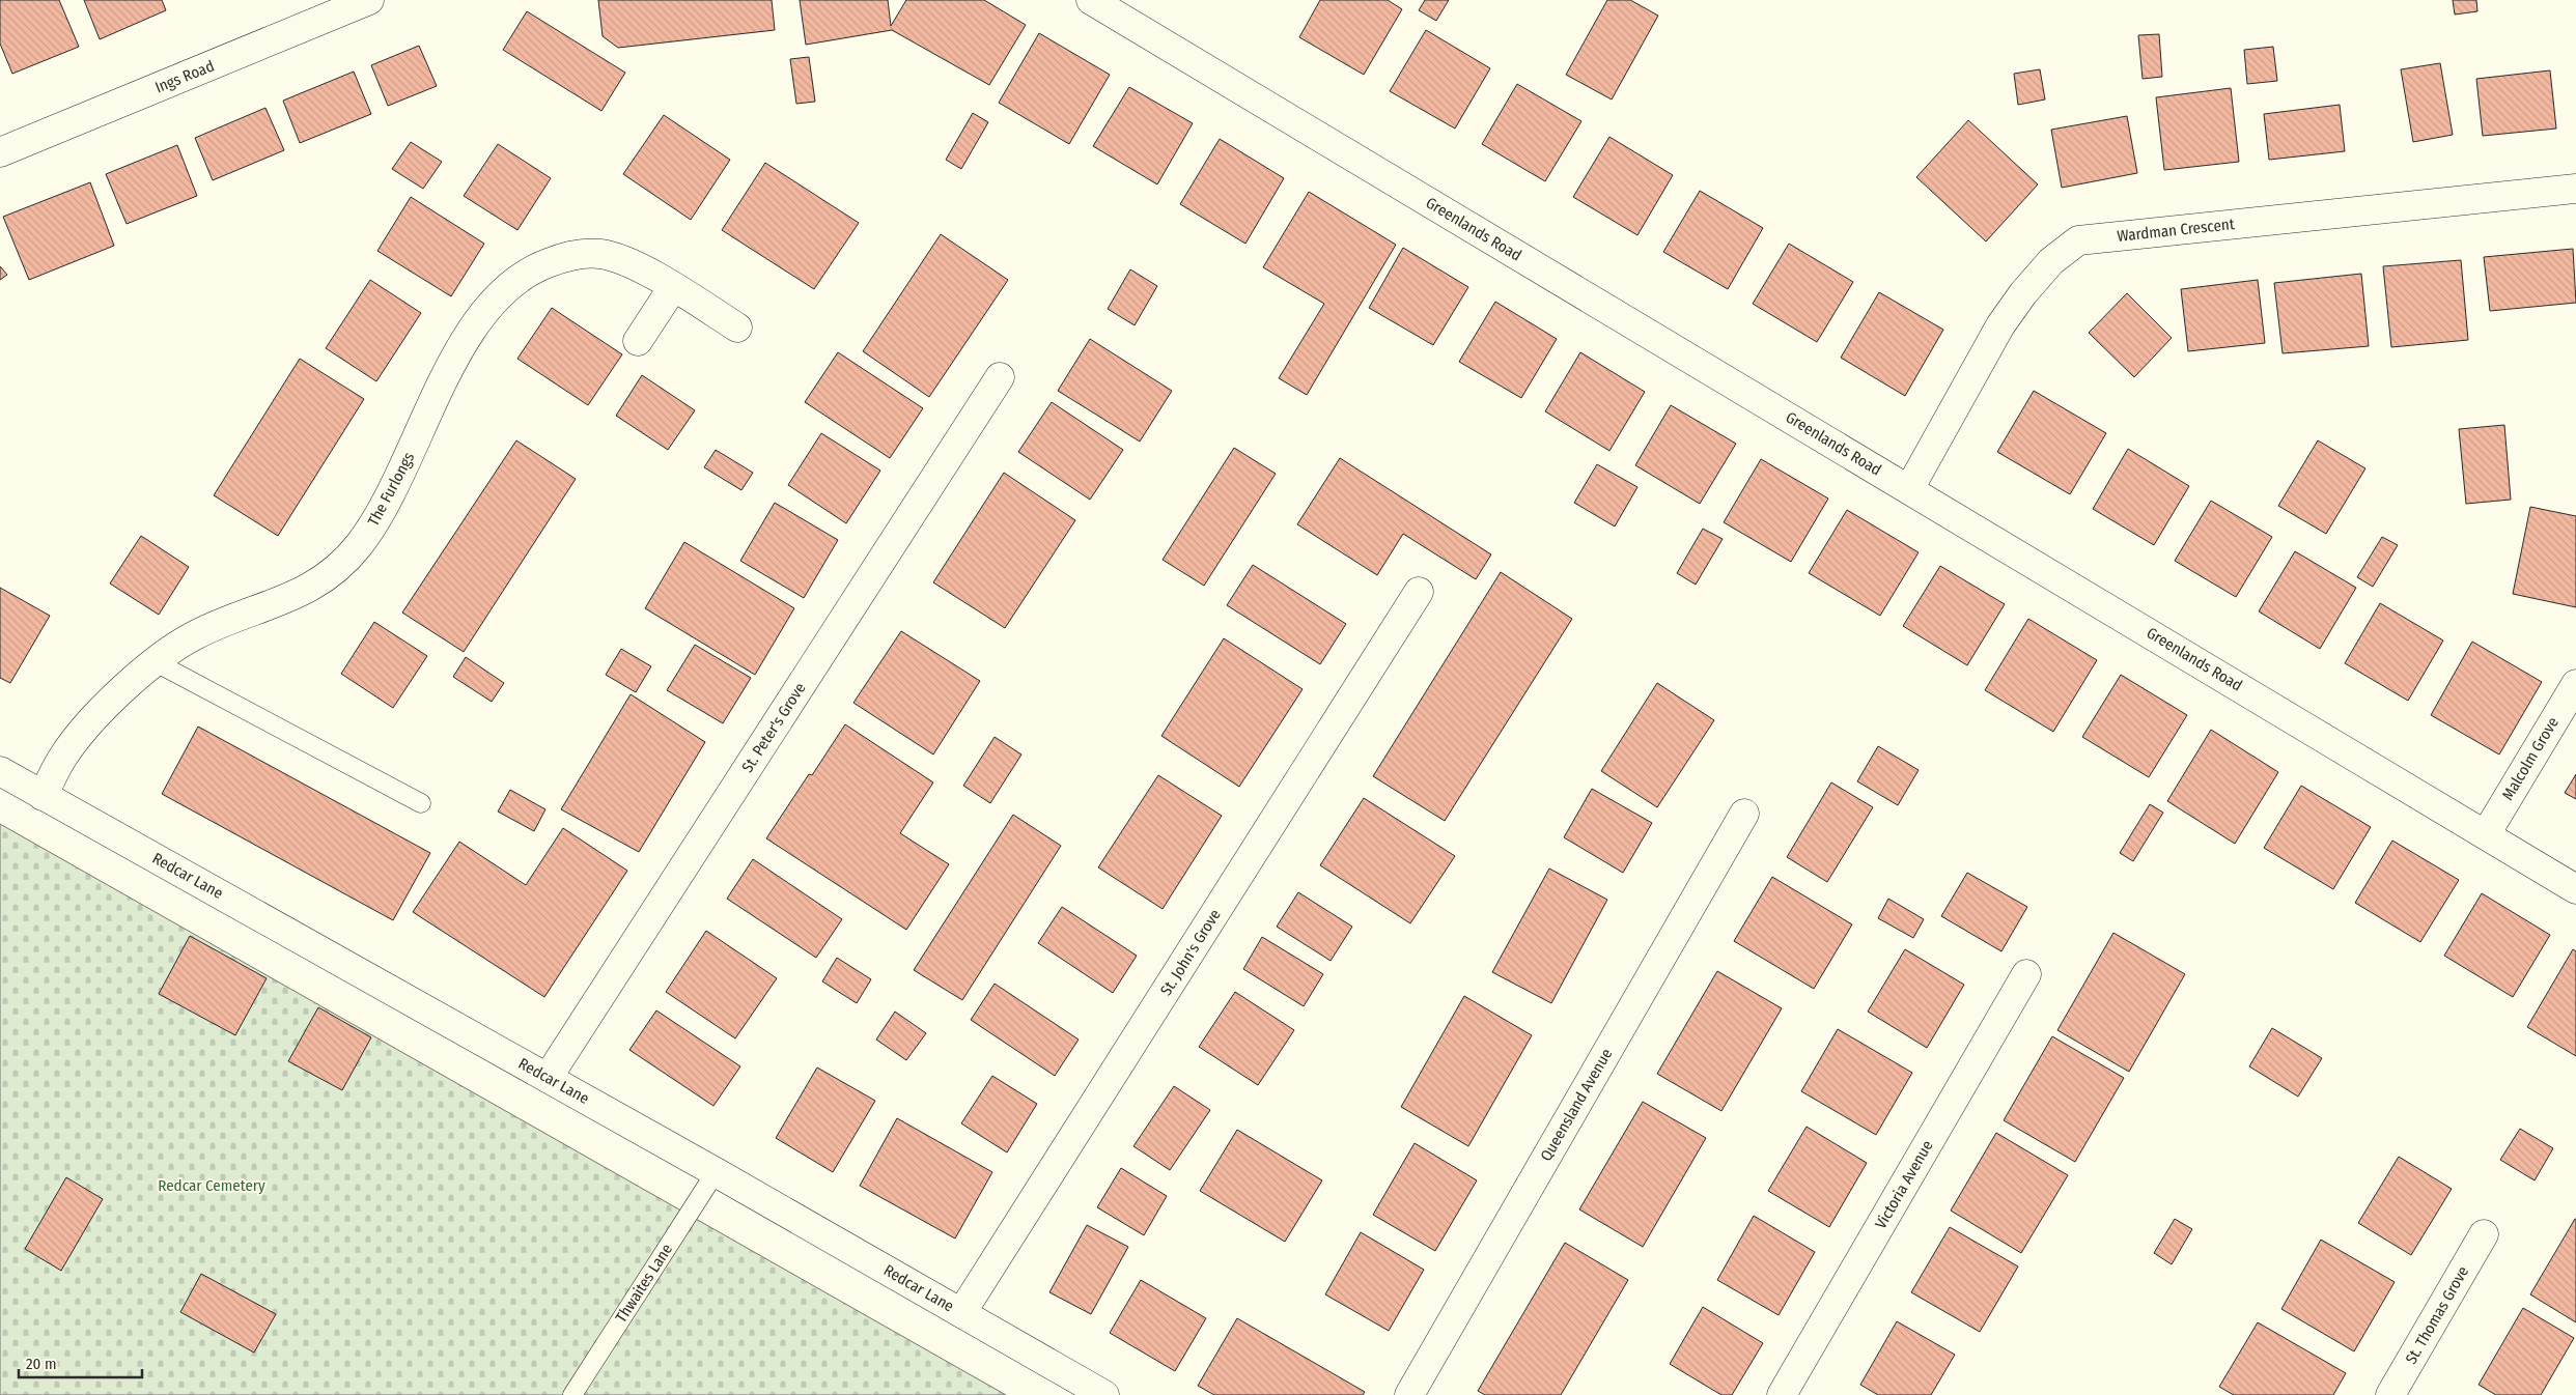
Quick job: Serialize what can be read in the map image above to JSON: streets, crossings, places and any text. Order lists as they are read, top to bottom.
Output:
{
  "streets": {
    "street": [
      "Ings Road",
      "Greenlands Road",
      "Wardman Crescent",
      "The Furlongs",
      "St. Peter's Grove",
      "Malcolm Grove",
      "Redcar Lane",
      "St. John's Grove",
      "Queensland Avenue",
      "Victoria Avenue",
      "St. Thomas Grove"
    ],
    "lane": ["Thwaites Lane"]
  },
  "crossings": [
    ["Greenlands Road", "Wardman Crescent"],
    ["Greenlands Road", "Malcolm Grove"],
    ["The Furlongs", "Redcar Lane"],
    ["St. Peter's Grove", "Redcar Lane"],
    ["Redcar Lane", "St. John's Grove"],
    ["Redcar Lane", "Thwaites Lane"]
  ],
  "parks": ["Redcar Cemetery"],
  "scale_bar": "20 m"
}
